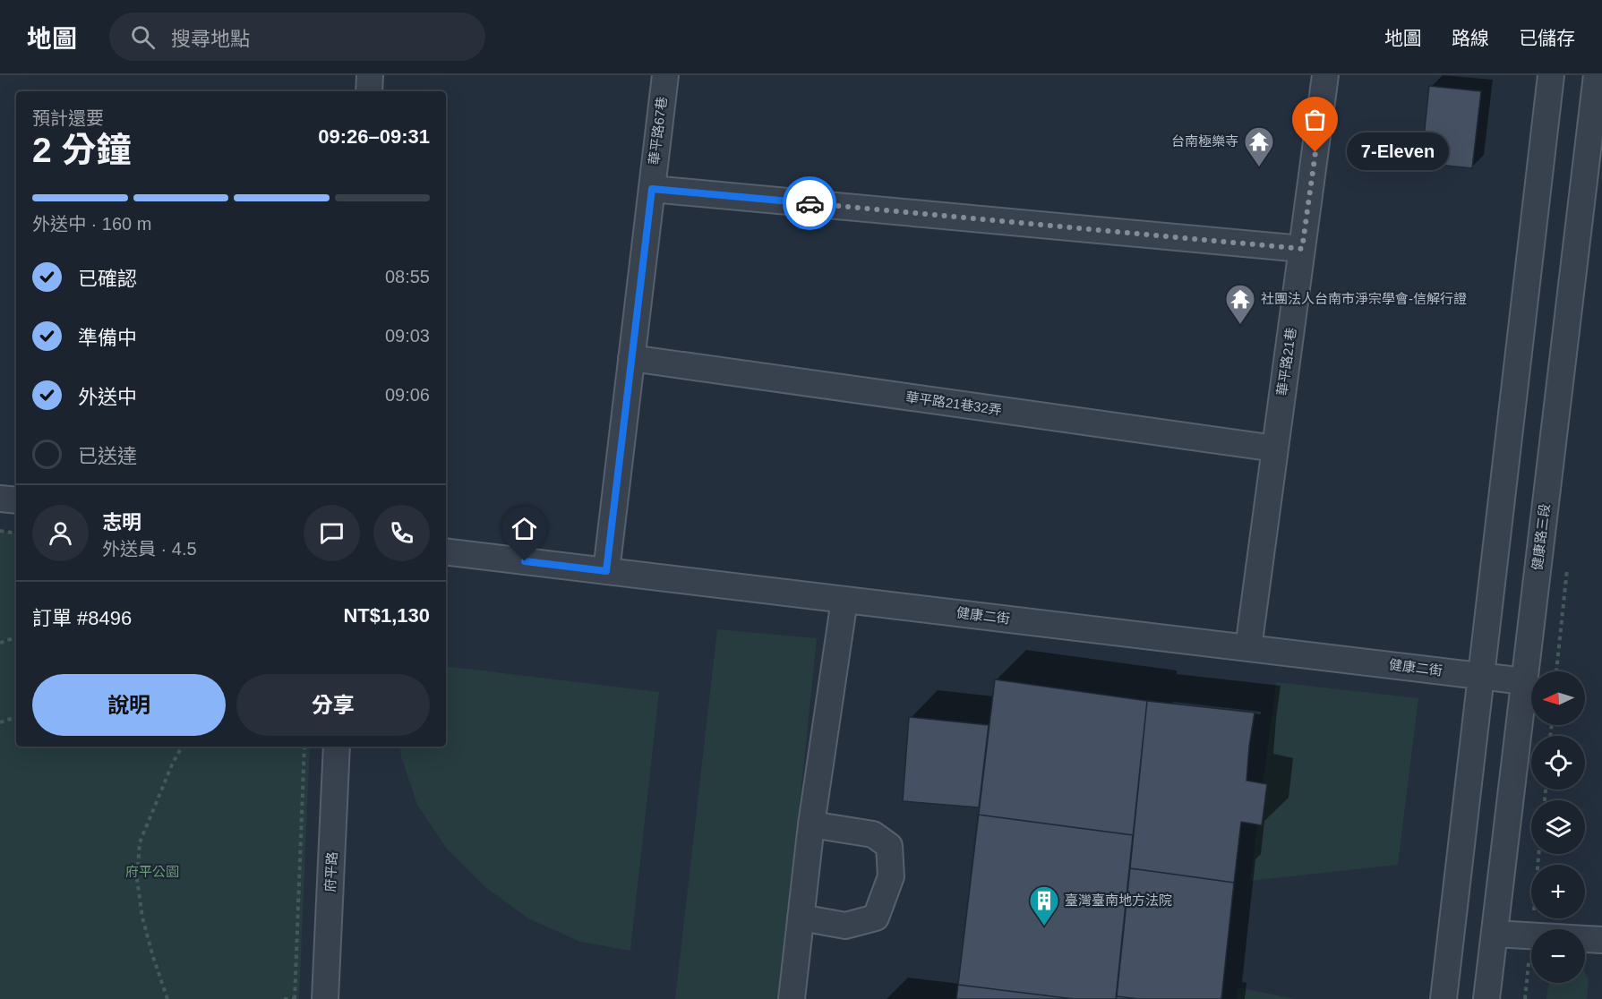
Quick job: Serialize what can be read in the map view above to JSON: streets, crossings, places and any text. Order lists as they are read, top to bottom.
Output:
{
  "streets": {
    "street": [
      "華平路67巷",
      "華平路21巷",
      "華平路21巷32弄",
      "健康路三段",
      "健康二街",
      "府平路"
    ]
  },
  "crossings": [
    ["華平路67巷", "華平路21巷32弄"],
    ["華平路67巷", "健康二街"],
    ["華平路21巷", "華平路21巷32弄"],
    ["華平路21巷", "健康二街"],
    ["健康路三段", "健康二街"]
  ],
  "parks": ["府平公園"],
  "places": {
    "other": ["7-Eleven"],
    "temple": ["台南極樂寺", "社團法人台南市淨宗學會-信解行證"],
    "building": ["臺灣臺南地方法院"]
  },
  "north": "left",
  "page": {
    "header": "地圖",
    "search": "搜尋地點",
    "nav": ["地圖", "路線", "已儲存"],
    "heading": ["2 分鐘", "預計還要", "09:26–09:31"],
    "panel": [
      "志明",
      "外送員 · 4.5",
      "訂單 #8496",
      "NT$1,130"
    ],
    "bubble": "7-Eleven",
    "bar": "外送中 · 160 m",
    "list": [
      ["已確認", "08:55"],
      ["準備中", "09:03"],
      ["外送中", "09:06"],
      "已送達"
    ],
    "buttons": ["說明", "分享"],
    "map_buttons": ["+", "−"]
  }
}
